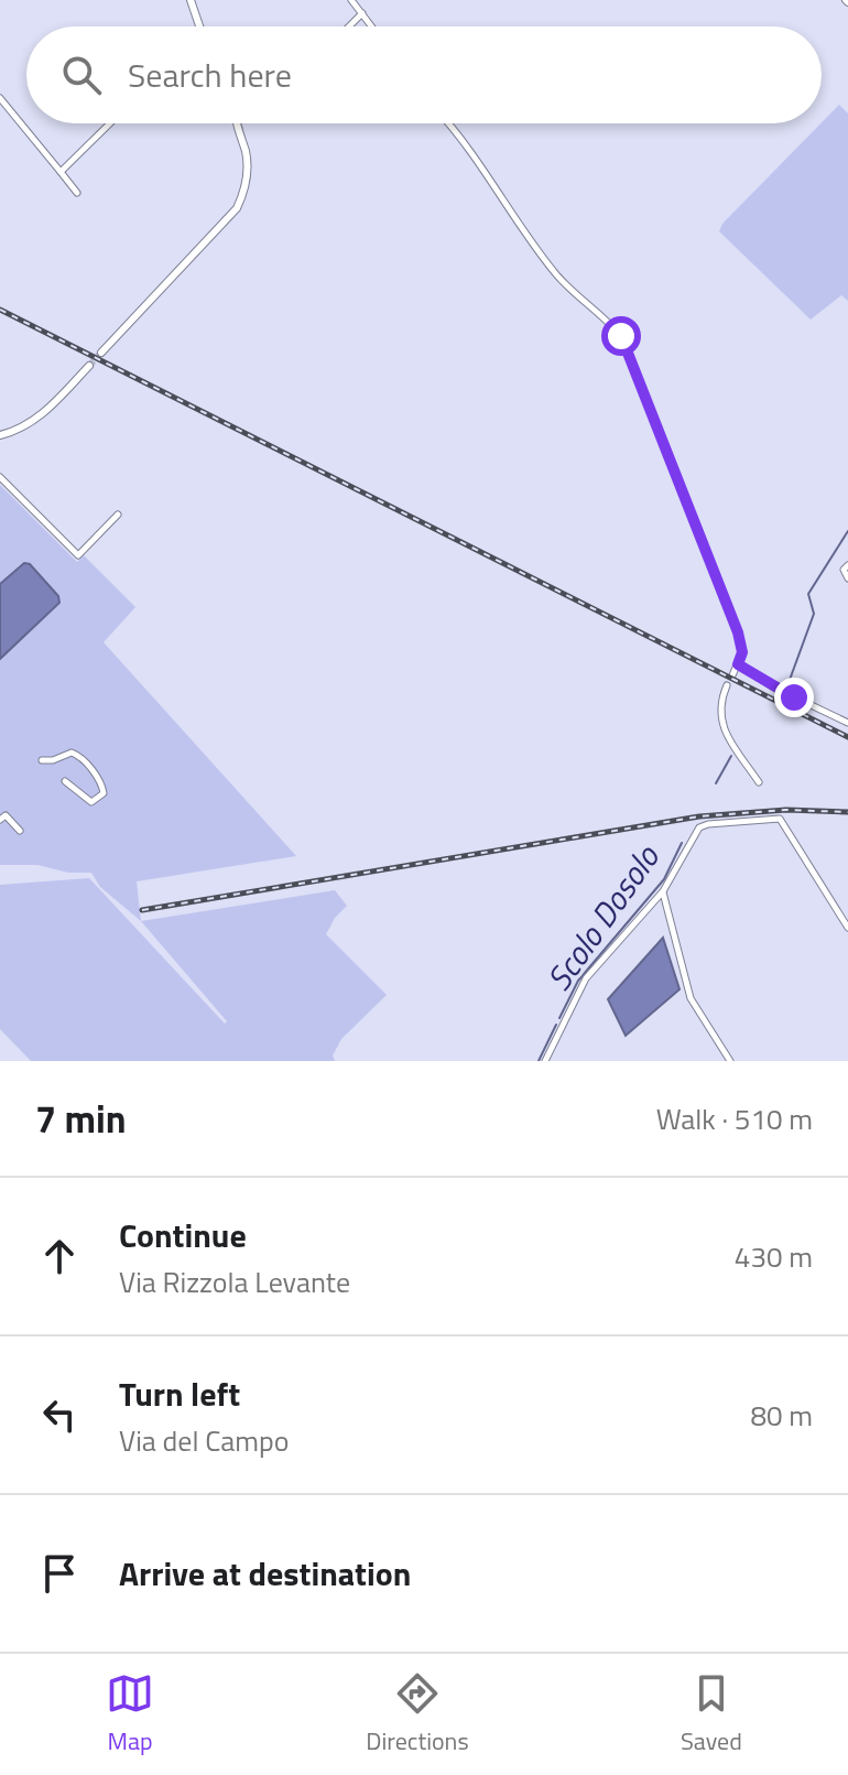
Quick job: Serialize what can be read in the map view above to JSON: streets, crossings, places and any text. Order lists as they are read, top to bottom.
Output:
{
  "water": ["Scolo Dosolo"],
  "page": {
    "search": "Search here",
    "heading": ["7 min", "Walk · 510 m"],
    "list": [
      ["Continue", "Via Rizzola Levante", "430 m"],
      ["Turn left", "Via del Campo", "80 m"],
      "Arrive at destination"
    ],
    "nav": ["Map", "Directions", "Saved"]
  }
}
